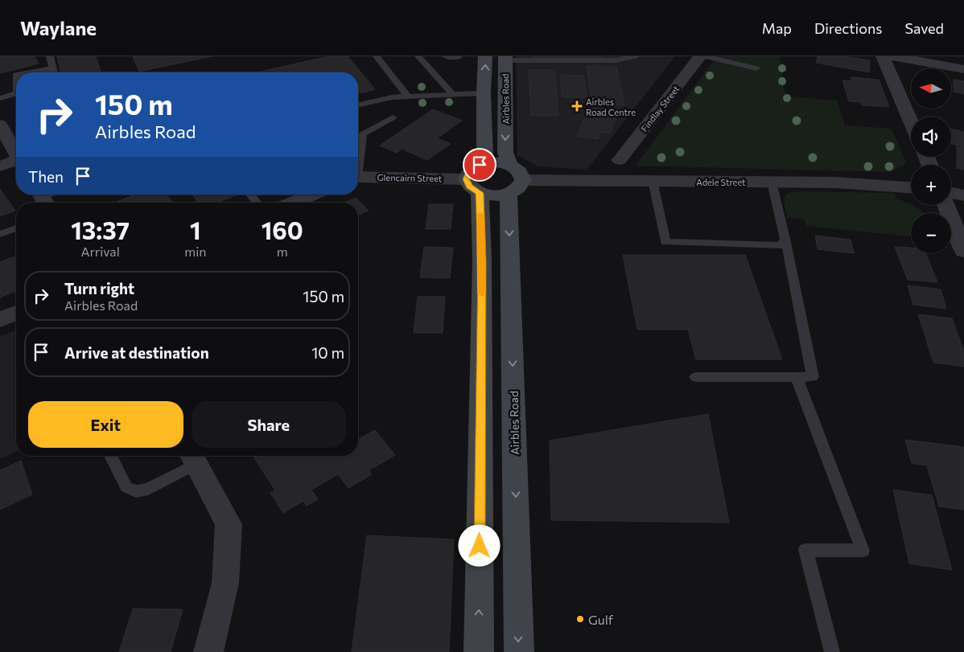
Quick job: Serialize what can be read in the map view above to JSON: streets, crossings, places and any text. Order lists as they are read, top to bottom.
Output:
{
  "streets": {
    "main road": ["Airbles Road"],
    "street": ["Findlay Street", "Glencairn Street", "Adele Street"]
  },
  "crossings": [
    ["Airbles Road", "Glencairn Street"],
    ["Airbles Road", "Adele Street"],
    ["Glencairn Street", "Adele Street"]
  ],
  "places": {
    "health": ["Airbles Road Centre"],
    "other": ["Gulf"]
  },
  "north": "left",
  "page": {
    "header": "Waylane",
    "nav": ["Map", "Directions", "Saved"],
    "map_buttons": ["+", "−"],
    "turn": ["150 m", "Airbles Road"],
    "then": "Then",
    "eta": [
      "13:37",
      "Arrival",
      "1",
      "min",
      "160",
      "m"
    ],
    "list": [
      {
        "name": "Turn right",
        "note": "Airbles Road",
        "value": "150 m"
      },
      {
        "name": "Arrive at destination",
        "value": "10 m"
      }
    ],
    "buttons": ["Exit", "Share"]
  }
}
